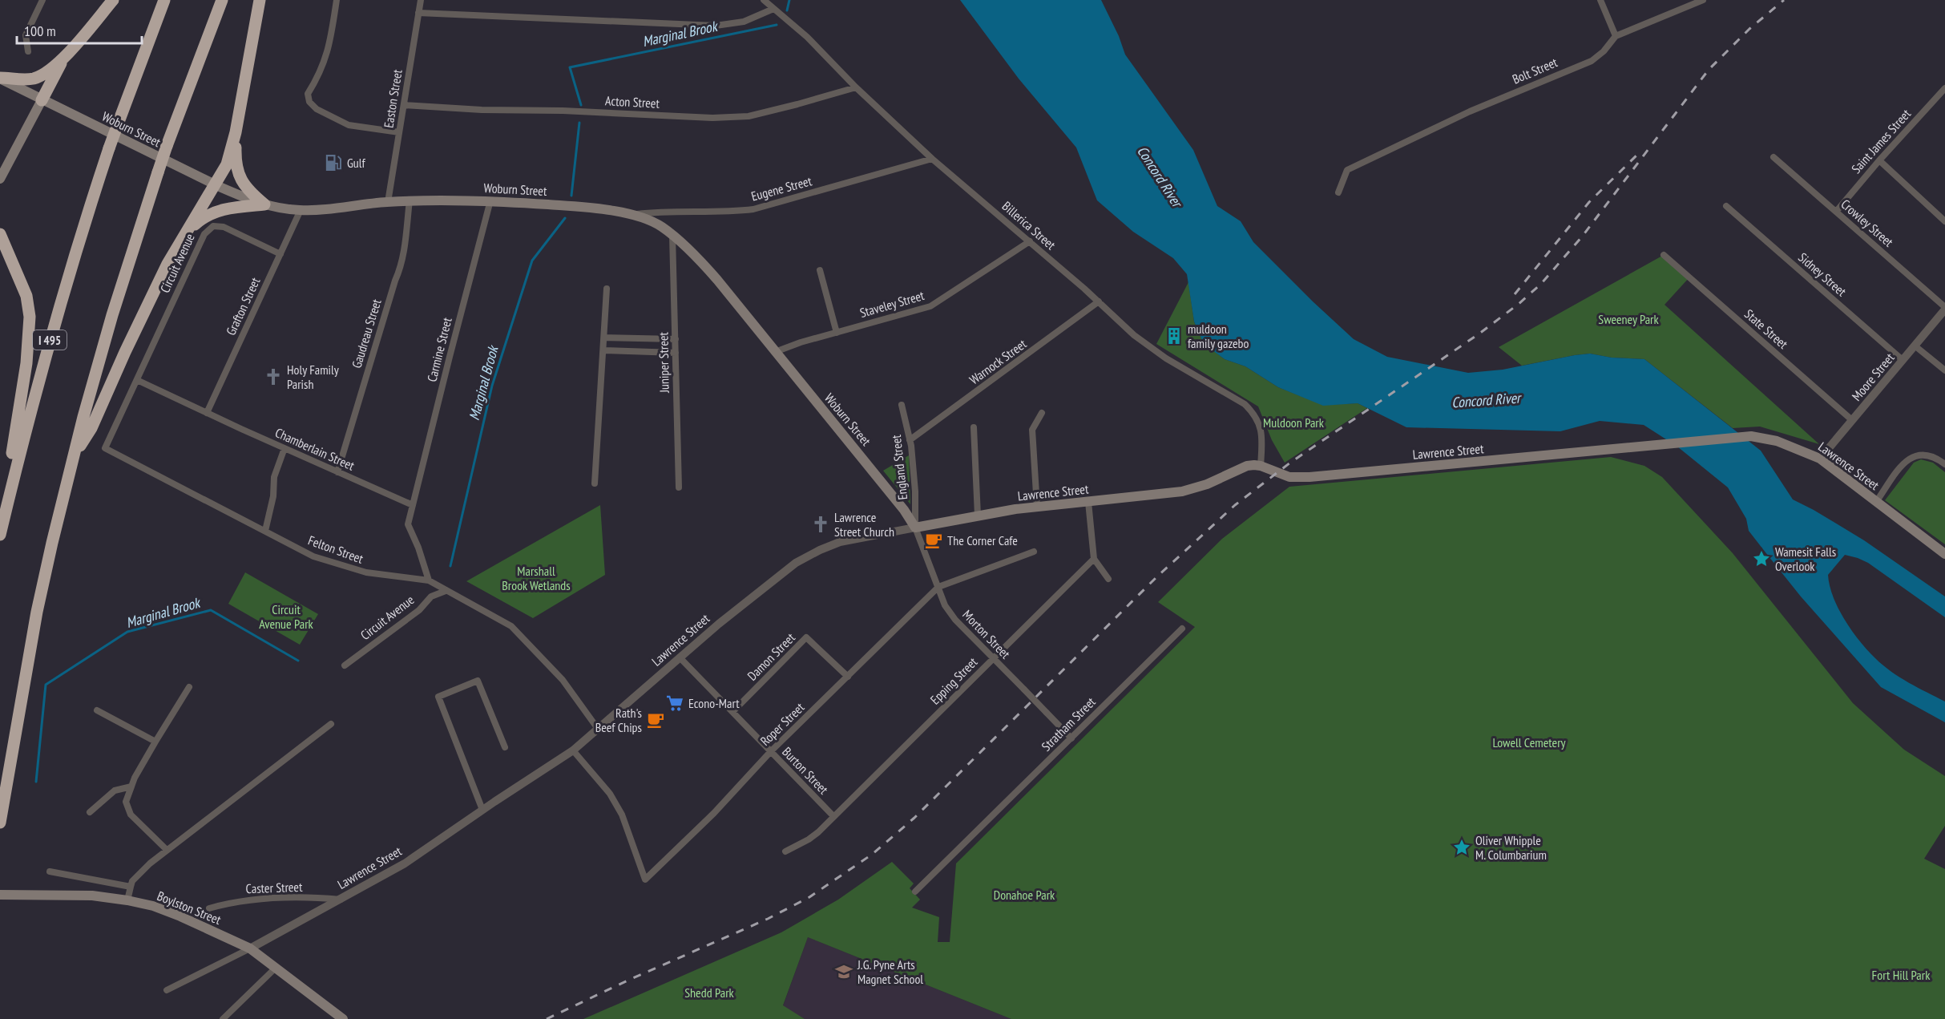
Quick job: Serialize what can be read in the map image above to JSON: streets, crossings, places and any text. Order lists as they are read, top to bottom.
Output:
{
  "streets": {
    "highway": ["I 495"],
    "main road": ["Woburn Street", "Lawrence Street", "Boylston Street"],
    "street": [
      "Bolt Street",
      "Easton Street",
      "Acton Street",
      "Saint James Street",
      "Eugene Street",
      "Crowley Street",
      "Billerica Street",
      "Circuit Avenue",
      "Sidney Street",
      "Staveley Street",
      "Grafton Street",
      "State Street",
      "Gaudreau Street",
      "Carmine Street",
      "Warnock Street",
      "Juniper Street",
      "Moore Street",
      "Chamberlain Street",
      "England Street",
      "Felton Street",
      "Morton Street",
      "Damon Street",
      "Epping Street",
      "Roper Street",
      "Stratham Street",
      "Burton Street",
      "Caster Street"
    ]
  },
  "crossings": [
    ["Easton Street", "Acton Street"],
    ["Easton Street", "Woburn Street"],
    ["Acton Street", "Billerica Street"],
    ["Woburn Street", "Eugene Street"],
    ["Woburn Street", "Staveley Street"],
    ["Woburn Street", "Grafton Street"],
    ["Woburn Street", "Gaudreau Street"],
    ["Woburn Street", "Carmine Street"],
    ["Woburn Street", "Juniper Street"],
    ["Woburn Street", "Lawrence Street"],
    ["Woburn Street", "England Street"],
    ["Woburn Street", "Morton Street"],
    ["Saint James Street", "Crowley Street"],
    ["Eugene Street", "Billerica Street"],
    ["Crowley Street", "Moore Street"],
    ["Billerica Street", "Staveley Street"],
    ["Billerica Street", "Warnock Street"],
    ["Billerica Street", "Lawrence Street"],
    ["Circuit Avenue", "Grafton Street"],
    ["Circuit Avenue", "Chamberlain Street"],
    ["Circuit Avenue", "Felton Street"],
    ["Sidney Street", "Moore Street"],
    ["Grafton Street", "Chamberlain Street"],
    ["State Street", "Moore Street"],
    ["Gaudreau Street", "Chamberlain Street"],
    ["Carmine Street", "Chamberlain Street"],
    ["Warnock Street", "England Street"],
    ["Moore Street", "Lawrence Street"],
    ["Chamberlain Street", "Felton Street"],
    ["Lawrence Street", "England Street"],
    ["Lawrence Street", "Felton Street"],
    ["Lawrence Street", "Morton Street"],
    ["Lawrence Street", "Roper Street"],
    ["Lawrence Street", "Burton Street"],
    ["Lawrence Street", "Caster Street"],
    ["Lawrence Street", "Boylston Street"],
    ["England Street", "Morton Street"],
    ["Morton Street", "Epping Street"],
    ["Morton Street", "Roper Street"],
    ["Morton Street", "Stratham Street"],
    ["Damon Street", "Roper Street"],
    ["Damon Street", "Burton Street"],
    ["Epping Street", "Burton Street"],
    ["Roper Street", "Burton Street"]
  ],
  "water": ["Marginal Brook", "Concord River"],
  "parks": [
    "Sweeney Park",
    "Muldoon Park",
    "Marshall Brook Wetlands",
    "Circuit Avenue Park",
    "Lowell Cemetery",
    "Donahoe Park",
    "Fort Hill Park",
    "Shedd Park"
  ],
  "places": {
    "fuel station": ["Gulf"],
    "building": ["muldoon family gazebo"],
    "church": ["Holy Family Parish", "Lawrence Street Church"],
    "cafe": ["The Corner Cafe", "Rath's Beef Chips"],
    "place": ["Wamesit Falls Overlook", "Oliver Whipple M. Columbarium"],
    "supermarket": ["Econo-Mart"],
    "school or university": ["J.G. Pyne Arts Magnet School"]
  },
  "scale_bar": "100 m"
}
